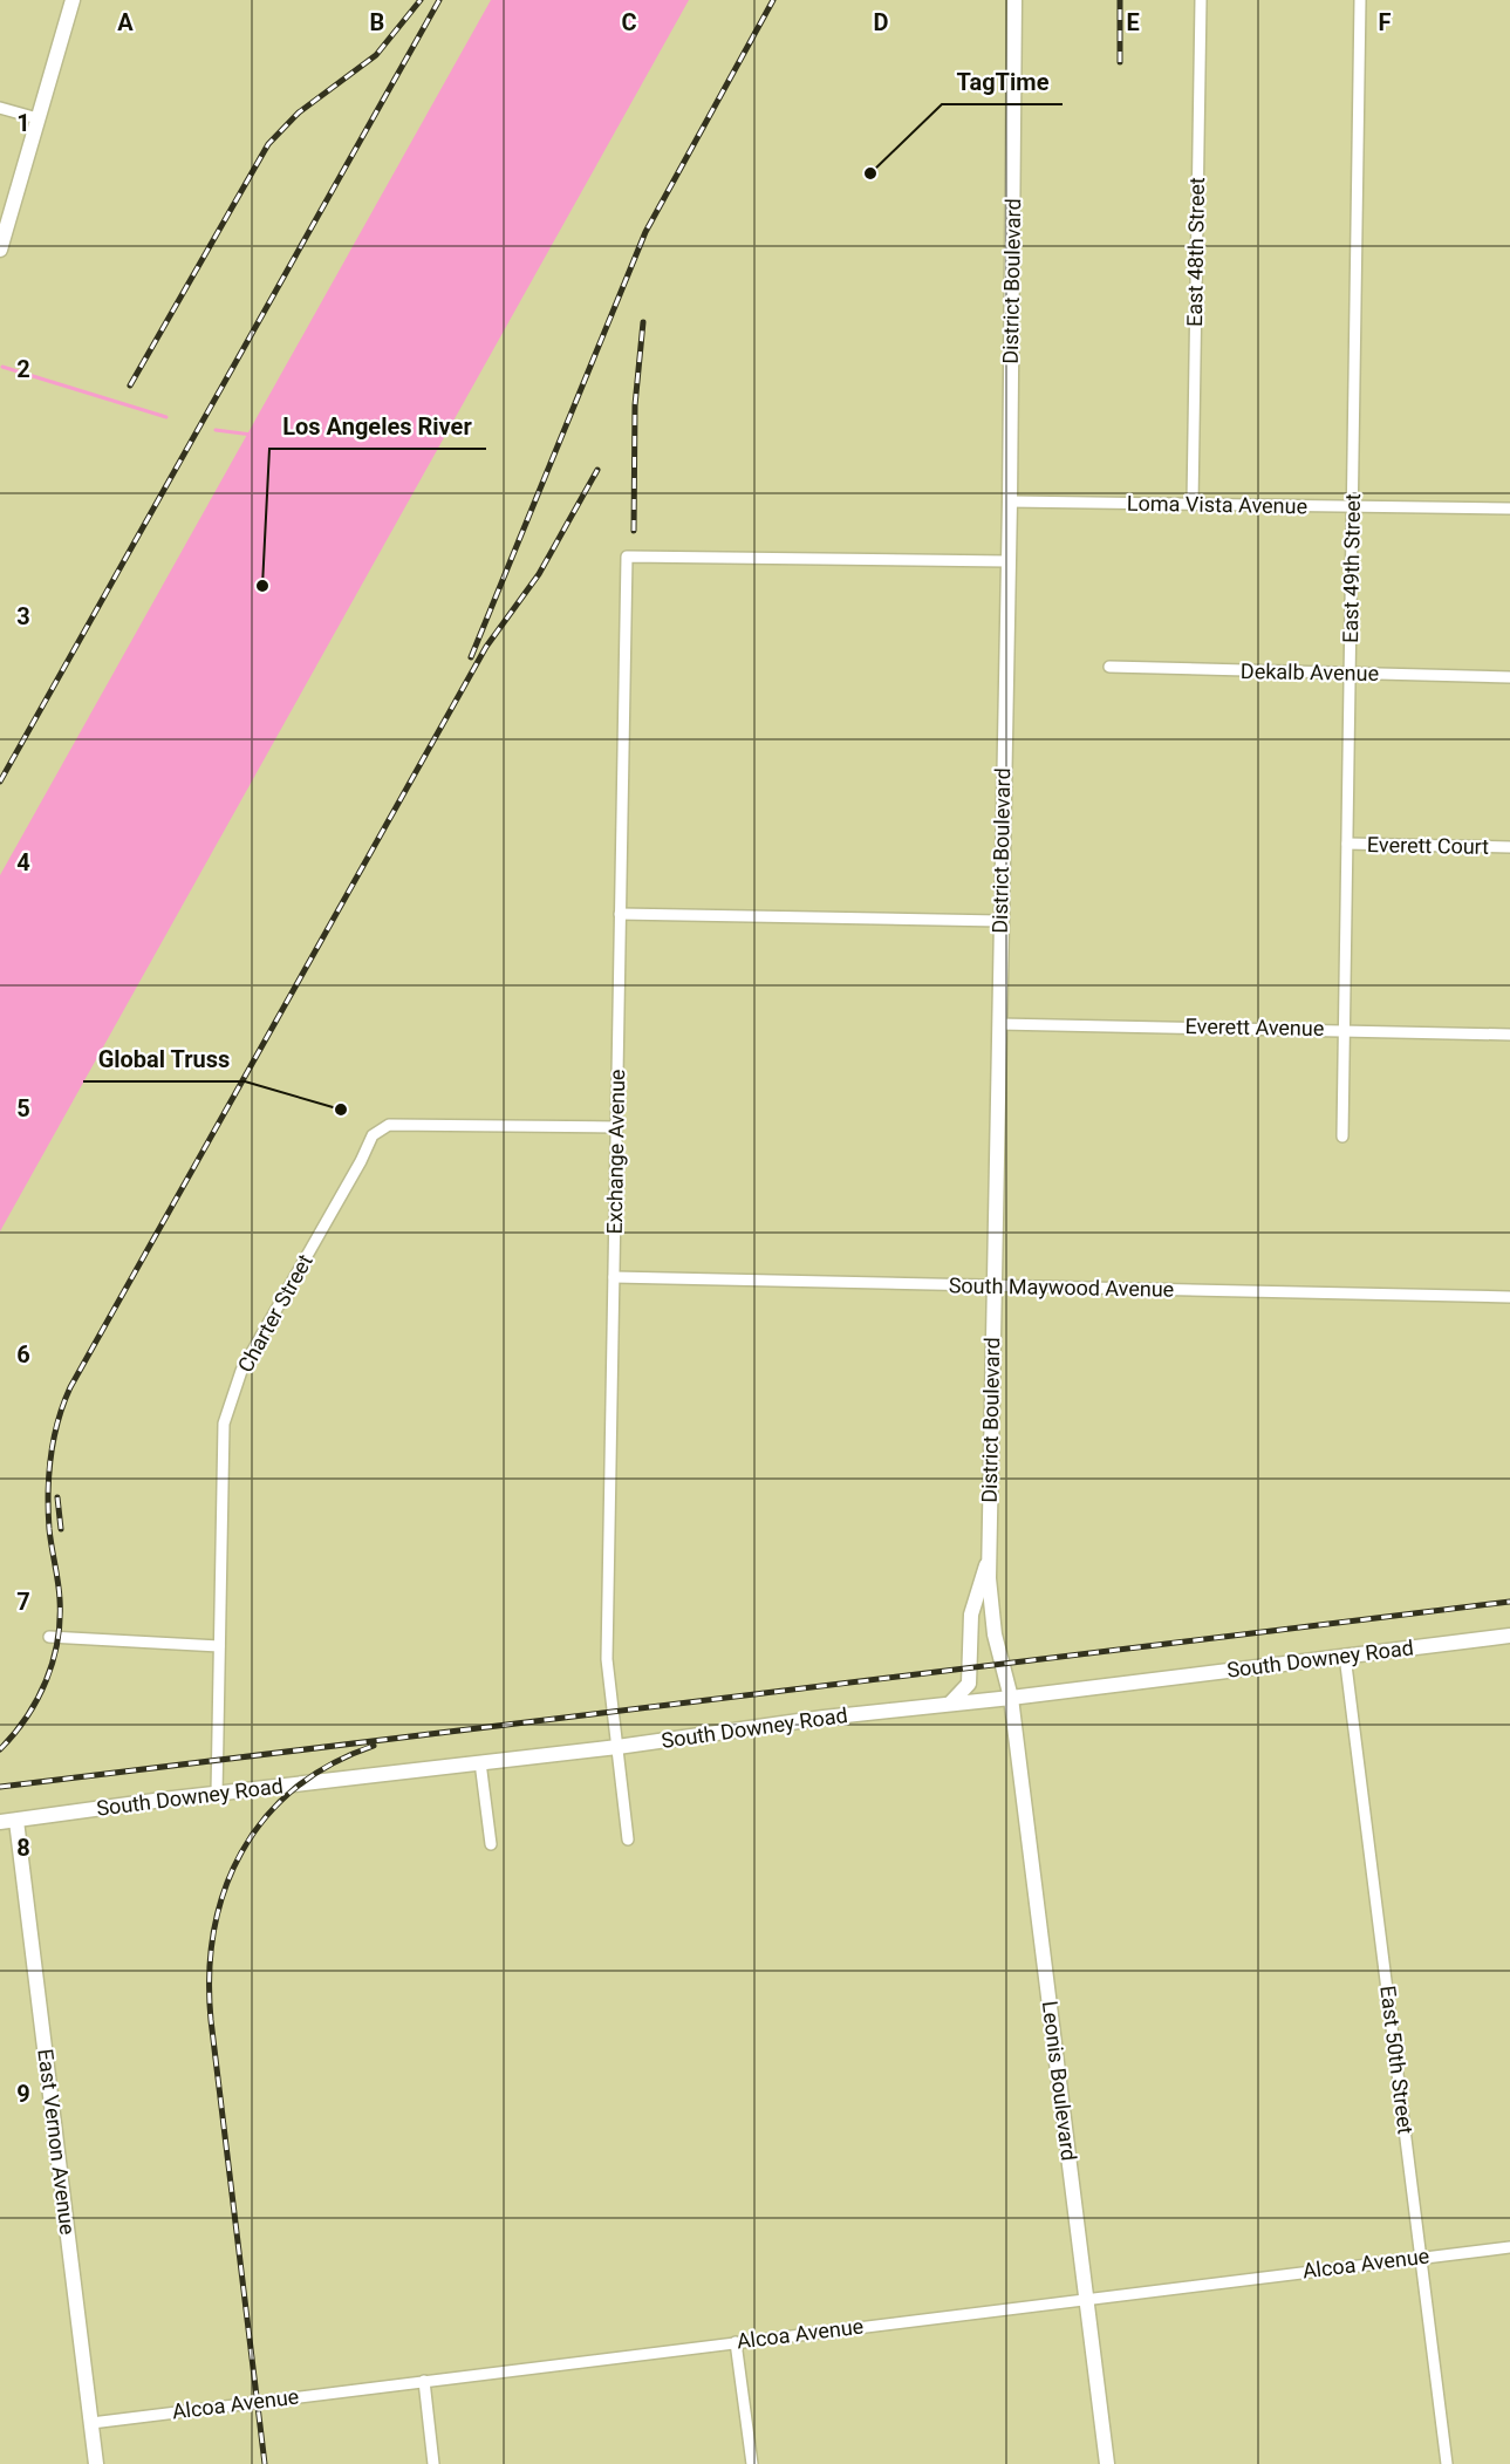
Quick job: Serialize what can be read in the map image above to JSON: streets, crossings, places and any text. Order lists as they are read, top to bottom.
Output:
{
  "streets": {
    "main road": [
      "District Boulevard",
      "South Downey Road",
      "Leonis Boulevard",
      "East Vernon Avenue"
    ],
    "street": [
      "East 48th Street",
      "Loma Vista Avenue",
      "East 49th Street",
      "Dekalb Avenue",
      "Everett Court",
      "Everett Avenue",
      "Exchange Avenue",
      "South Maywood Avenue",
      "Charter Street",
      "East 50th Street",
      "Alcoa Avenue"
    ]
  },
  "crossings": [
    ["East 48th Street", "Loma Vista Avenue"],
    ["District Boulevard", "Loma Vista Avenue"],
    ["District Boulevard", "Everett Avenue"],
    ["District Boulevard", "Exchange Avenue"],
    ["District Boulevard", "South Maywood Avenue"],
    ["District Boulevard", "South Downey Road"],
    ["District Boulevard", "Leonis Boulevard"],
    ["Loma Vista Avenue", "East 49th Street"],
    ["East 49th Street", "Dekalb Avenue"],
    ["East 49th Street", "Everett Court"],
    ["East 49th Street", "Everett Avenue"],
    ["Exchange Avenue", "South Maywood Avenue"],
    ["Exchange Avenue", "Charter Street"],
    ["Exchange Avenue", "South Downey Road"],
    ["Charter Street", "South Downey Road"],
    ["South Downey Road", "East 50th Street"],
    ["South Downey Road", "Leonis Boulevard"],
    ["South Downey Road", "East Vernon Avenue"],
    ["East 50th Street", "Alcoa Avenue"],
    ["Leonis Boulevard", "Alcoa Avenue"],
    ["East Vernon Avenue", "Alcoa Avenue"]
  ],
  "places": ["TagTime", "Los Angeles River", "Global Truss"],
  "grid": {
    "columns": [
      "A",
      "B",
      "C",
      "D",
      "E",
      "F"
    ],
    "rows": [
      "1",
      "2",
      "3",
      "4",
      "5",
      "6",
      "7",
      "8",
      "9"
    ]
  }
}
